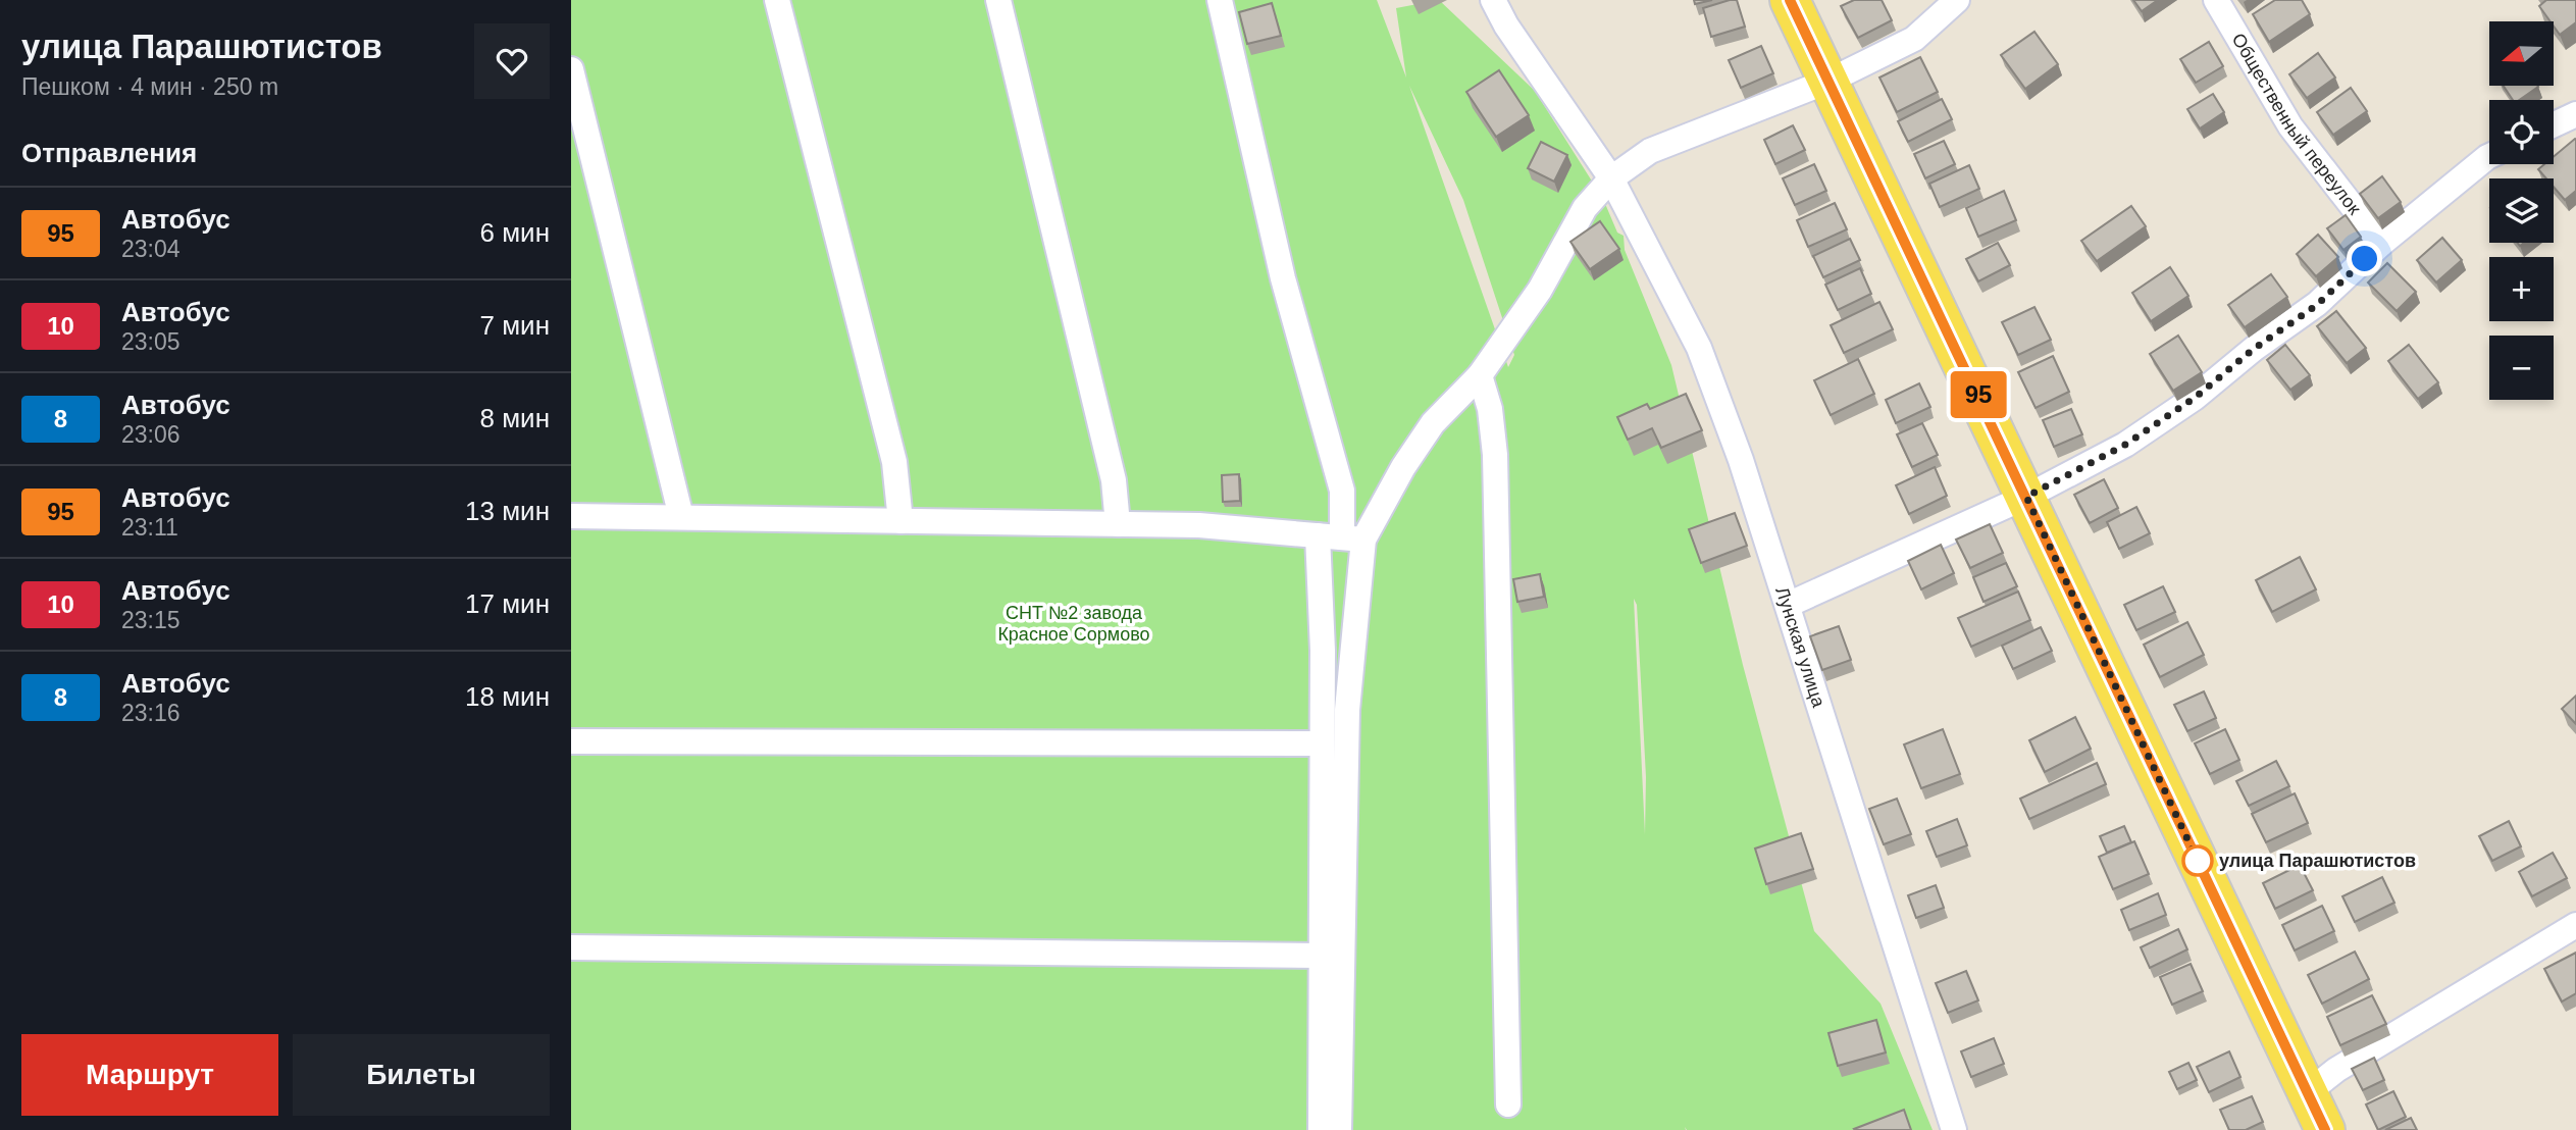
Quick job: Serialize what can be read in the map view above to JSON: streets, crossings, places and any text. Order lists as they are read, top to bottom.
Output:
{
  "streets": {
    "street": ["Общественный переулок", "Лунская улица"]
  },
  "parks": ["СНТ №2 завода Красное Сормово"],
  "places": ["улица Парашютистов"],
  "lines": ["bus line 95"],
  "north": "left",
  "page": {
    "heading": [
      ["улица Парашютистов", "Пешком · 4 мин · 250 m"],
      "Отправления"
    ],
    "on_map": "95",
    "map_buttons": ["+", "−"],
    "list": [
      {
        "mark": "95",
        "name": "Автобус",
        "note": "23:04",
        "value": "6 мин"
      },
      {
        "mark": "10",
        "name": "Автобус",
        "note": "23:05",
        "value": "7 мин"
      },
      {
        "mark": "8",
        "name": "Автобус",
        "note": "23:06",
        "value": "8 мин"
      },
      {
        "mark": "95",
        "name": "Автобус",
        "note": "23:11",
        "value": "13 мин"
      },
      {
        "mark": "10",
        "name": "Автобус",
        "note": "23:15",
        "value": "17 мин"
      },
      {
        "mark": "8",
        "name": "Автобус",
        "note": "23:16",
        "value": "18 мин"
      }
    ],
    "buttons": ["Маршрут", "Билеты"]
  }
}
